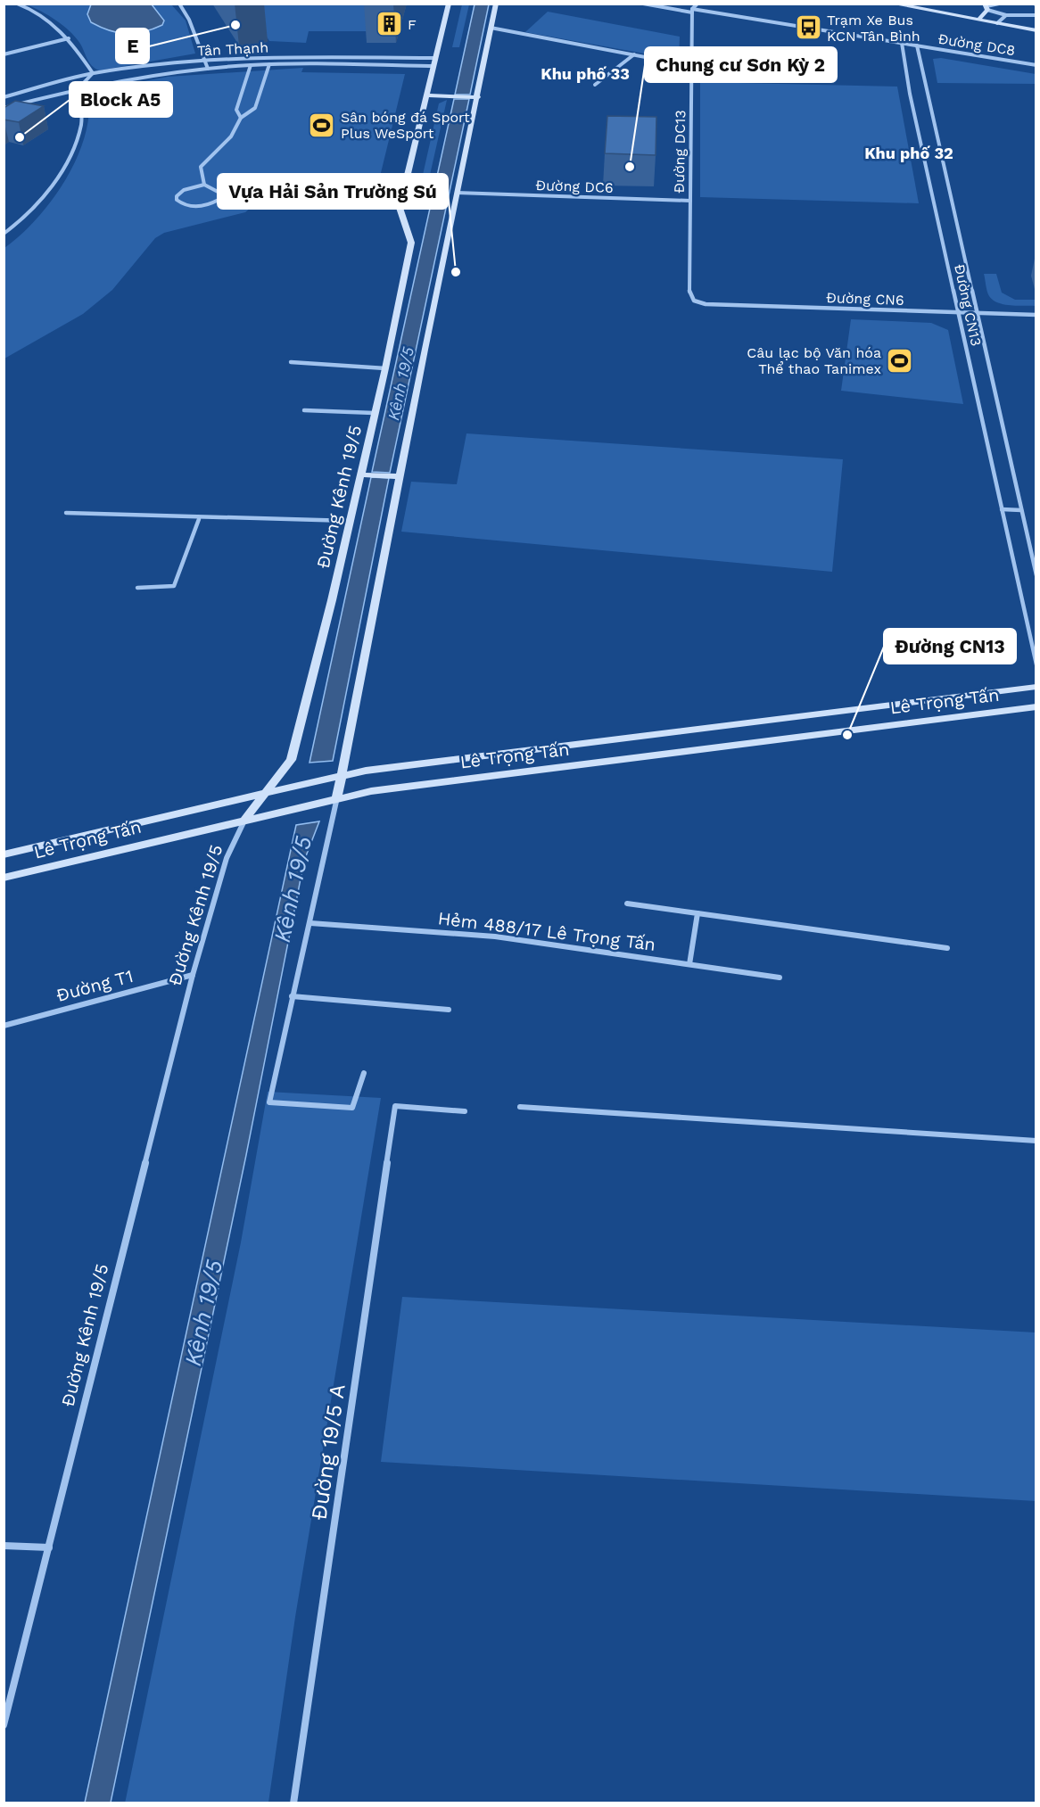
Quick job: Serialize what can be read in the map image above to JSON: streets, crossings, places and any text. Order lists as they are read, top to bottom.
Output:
{
  "streets": {
    "street": [
      "Đường DC8",
      "Tân Thạnh",
      "Đường DC13",
      "Đường DC6",
      "Đường CN6",
      "Đường CN13",
      "Đường Kênh 19/5",
      "Lê Trọng Tấn",
      "Hẻm 488/17 Lê Trọng Tấn",
      "Đường T1",
      "Đường 19/5 A"
    ]
  },
  "crossings": [
    ["Đường DC8", "Đường DC13"],
    ["Đường DC8", "Đường CN13"],
    ["Tân Thạnh", "Đường Kênh 19/5"],
    ["Đường DC13", "Đường DC6"],
    ["Đường DC13", "Đường CN6"],
    ["Đường CN6", "Đường CN13"],
    ["Đường Kênh 19/5", "Lê Trọng Tấn"],
    ["Đường Kênh 19/5", "Đường T1"]
  ],
  "districts": ["Khu phố 33", "Khu phố 32"],
  "water": ["Kênh 19/5"],
  "places": {
    "building": ["F"],
    "other": [
      "E",
      "Block A5",
      "Chung cư Sơn Kỳ 2",
      "Vựa Hải Sản Trường Sú",
      "Đường CN13"
    ],
    "bus stop": ["Trạm Xe Bus KCN Tân Bình"],
    "sports": ["Sân bóng đá Sport Plus WeSport", "Câu lạc bộ Văn hóa Thể thao Tanimex"]
  }
}
